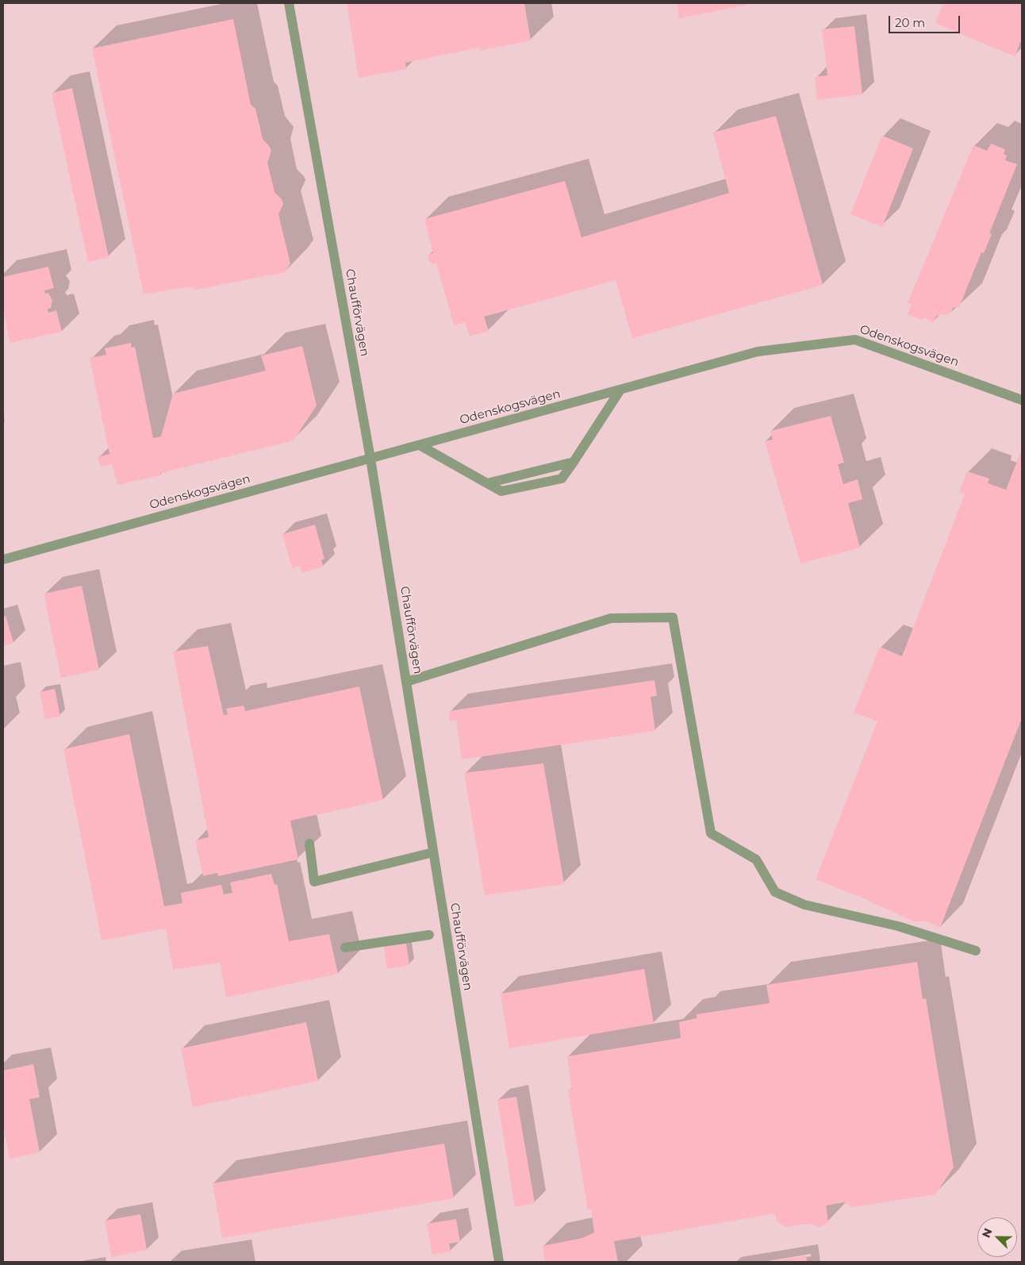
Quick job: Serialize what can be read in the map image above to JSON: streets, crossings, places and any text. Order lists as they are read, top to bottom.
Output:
{
  "streets": {
    "street": ["Chaufförvägen", "Odenskogsvägen"]
  },
  "crossings": [
    ["Chaufförvägen", "Odenskogsvägen"]
  ],
  "scale_bar": "20 m",
  "north": "top left"
}
